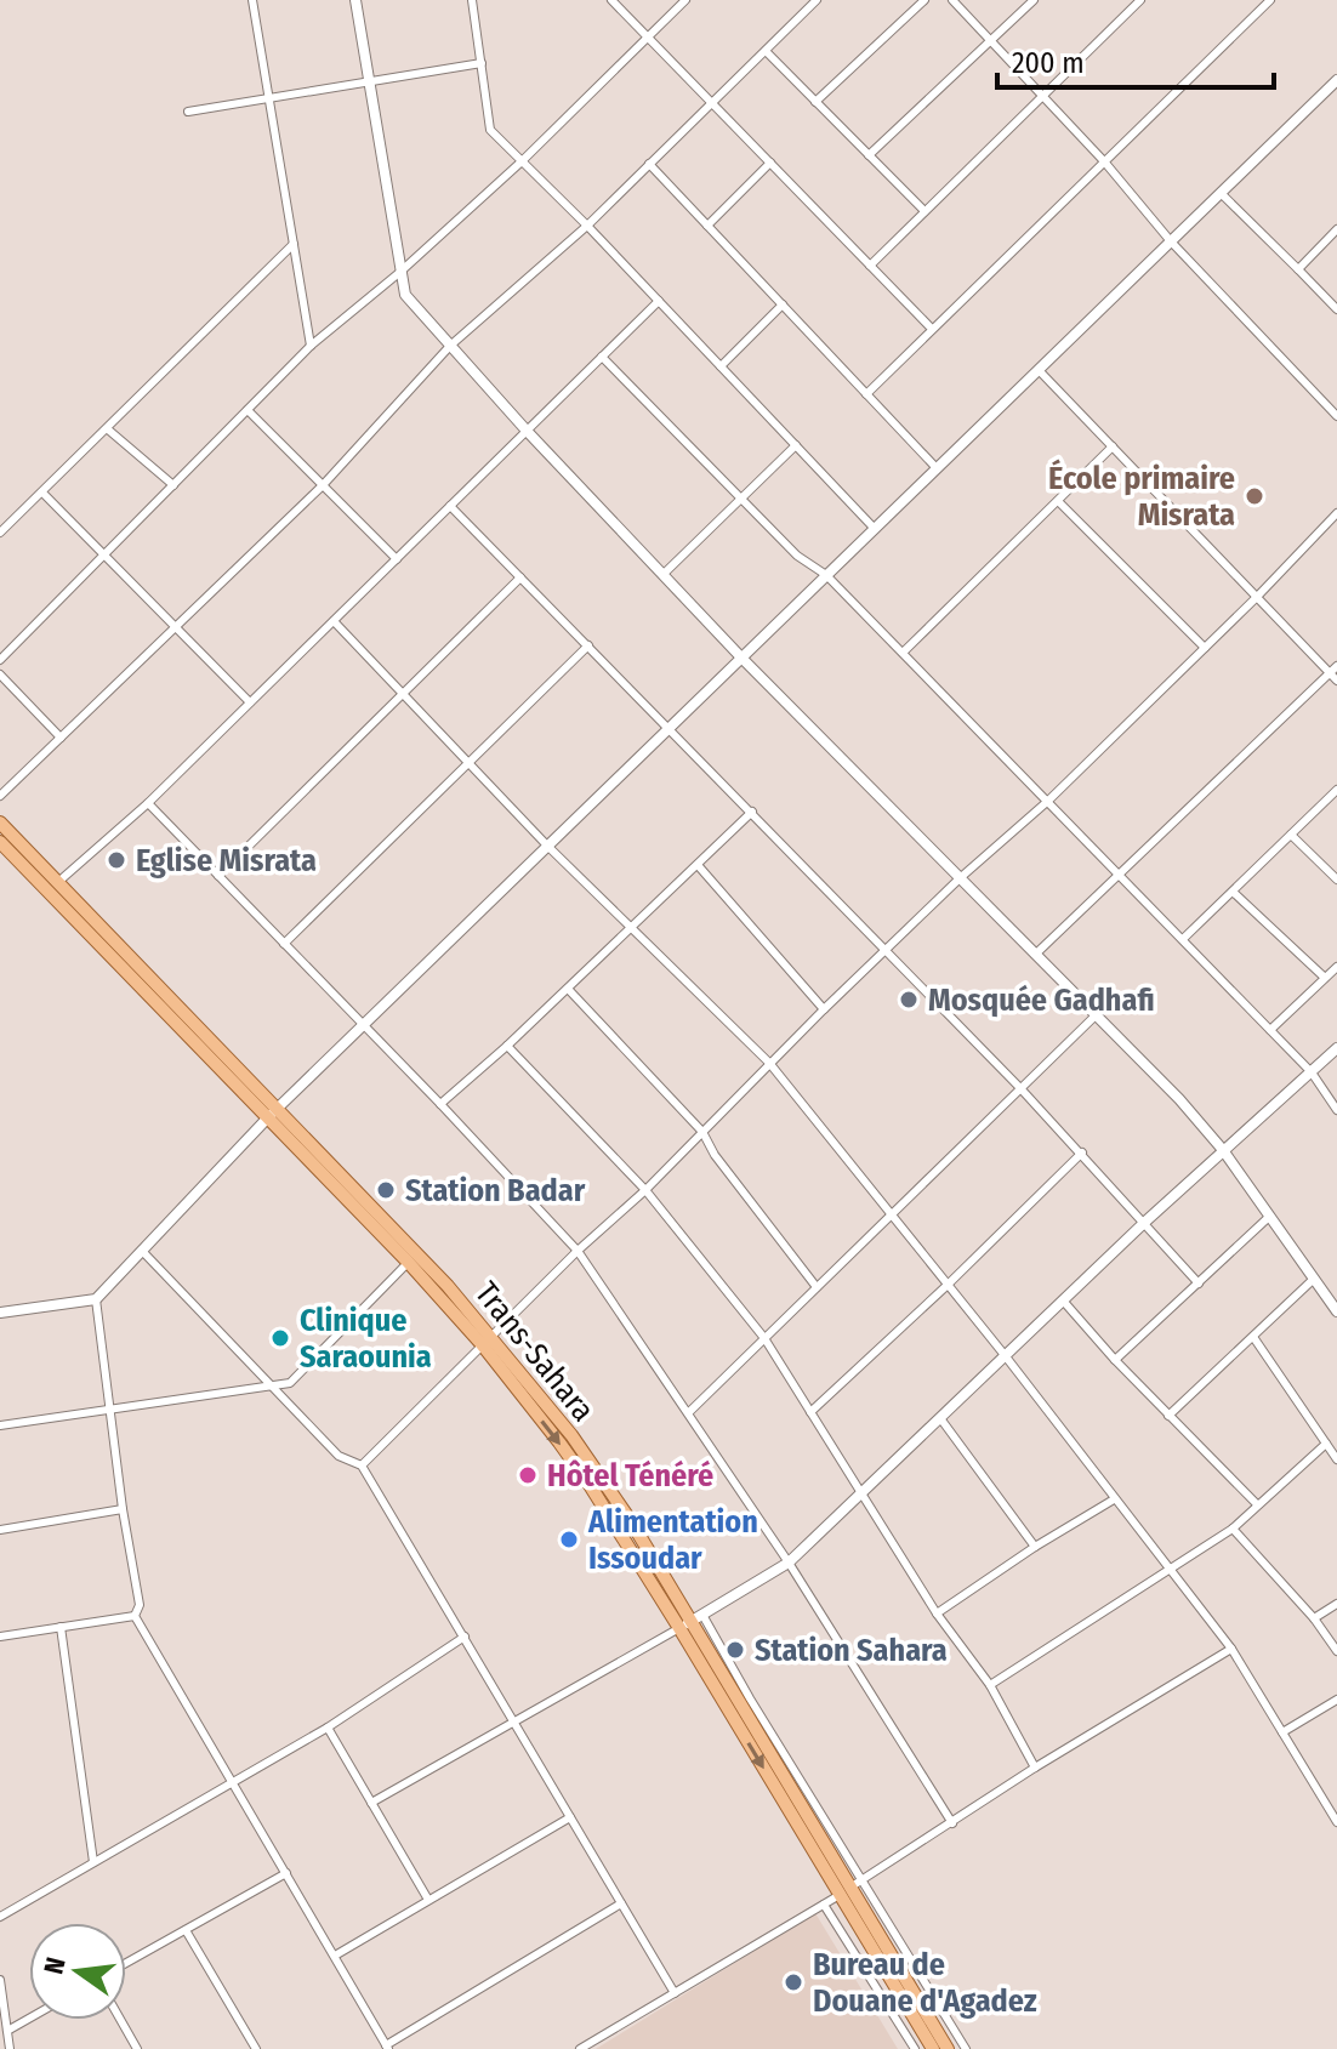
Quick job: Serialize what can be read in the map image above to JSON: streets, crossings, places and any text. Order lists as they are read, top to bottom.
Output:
{
  "streets": {
    "main road": ["Trans-Sahara"]
  },
  "places": [
    "École primaire Misrata",
    "Eglise Misrata",
    "Mosquée Gadhafi",
    "Station Badar",
    "Clinique Saraounia",
    "Hôtel Ténéré",
    "Alimentation Issoudar",
    "Station Sahara",
    "Bureau de Douane d'Agadez"
  ],
  "scale_bar": "200 m",
  "north": "left"
}
